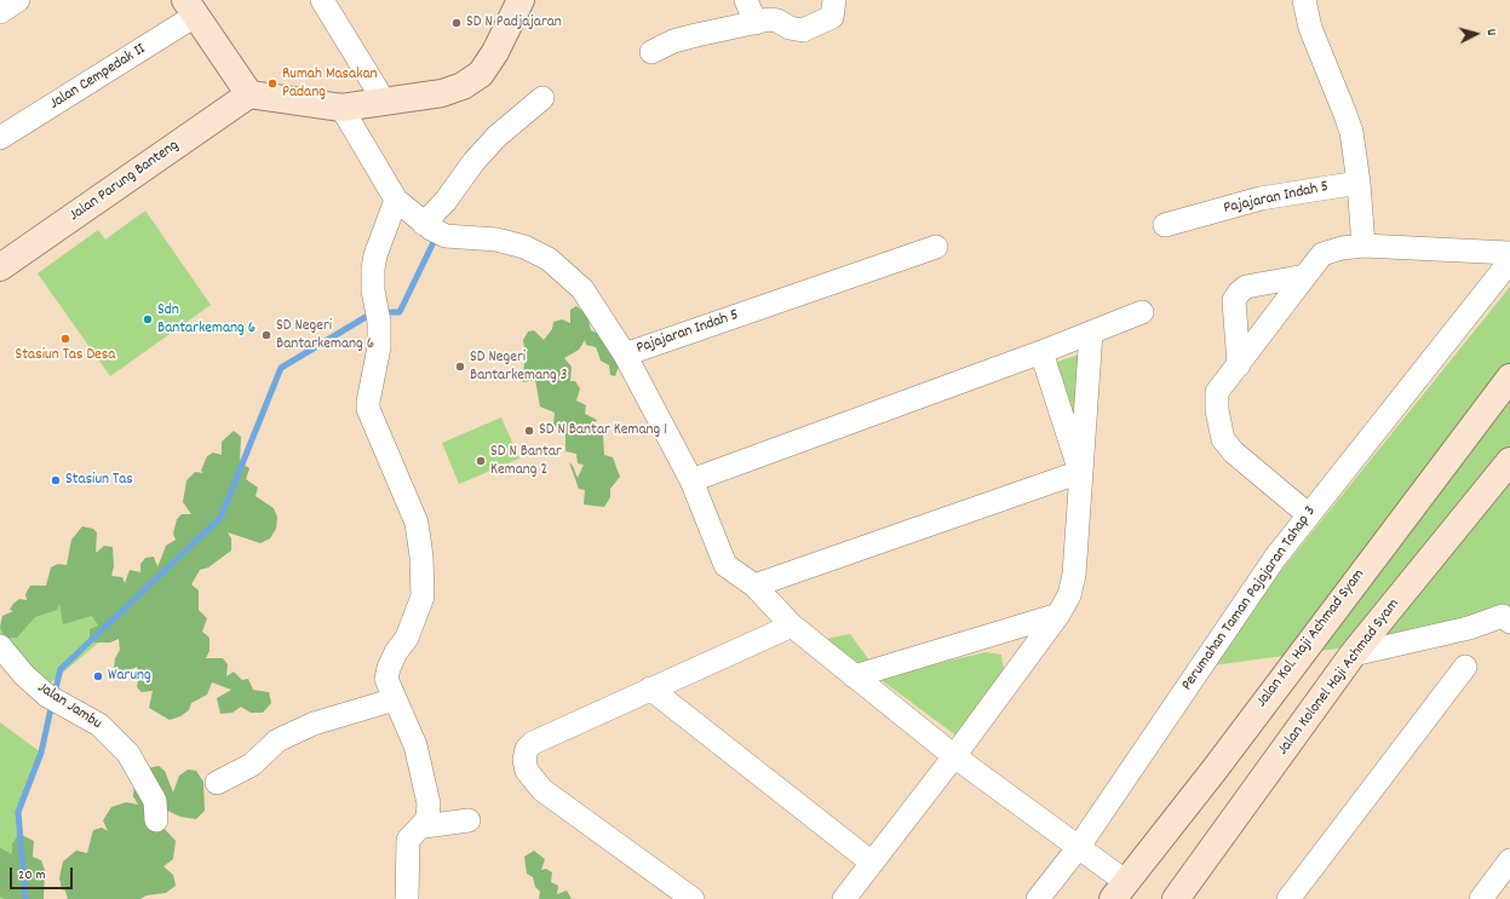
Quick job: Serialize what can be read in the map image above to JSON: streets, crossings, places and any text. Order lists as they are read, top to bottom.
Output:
{
  "streets": {
    "main road": ["Jalan Parung Banteng", "Jalan Kol. Haji Achmad Syam", "Jalan Kolonel Haji Achmad Syam"],
    "street": [
      "Jalan Cempedak II",
      "Pajajaran Indah 5",
      "Perumahan Taman Pajajaran Tahap 3",
      "Jalan Jambu"
    ]
  },
  "places": [
    "SD N Padjajaran",
    "Rumah Masakan Padang",
    "Sdn Bantarkemang 6",
    "SD Negeri Bantarkemang 6",
    "Stasiun Tas Desa",
    "SD Negeri Bantarkemang 3",
    "SD N Bantar Kemang 1",
    "SD N Bantar Kemang 2",
    "Stasiun Tas",
    "Warung"
  ],
  "scale_bar": "20 m",
  "north": "right"
}
